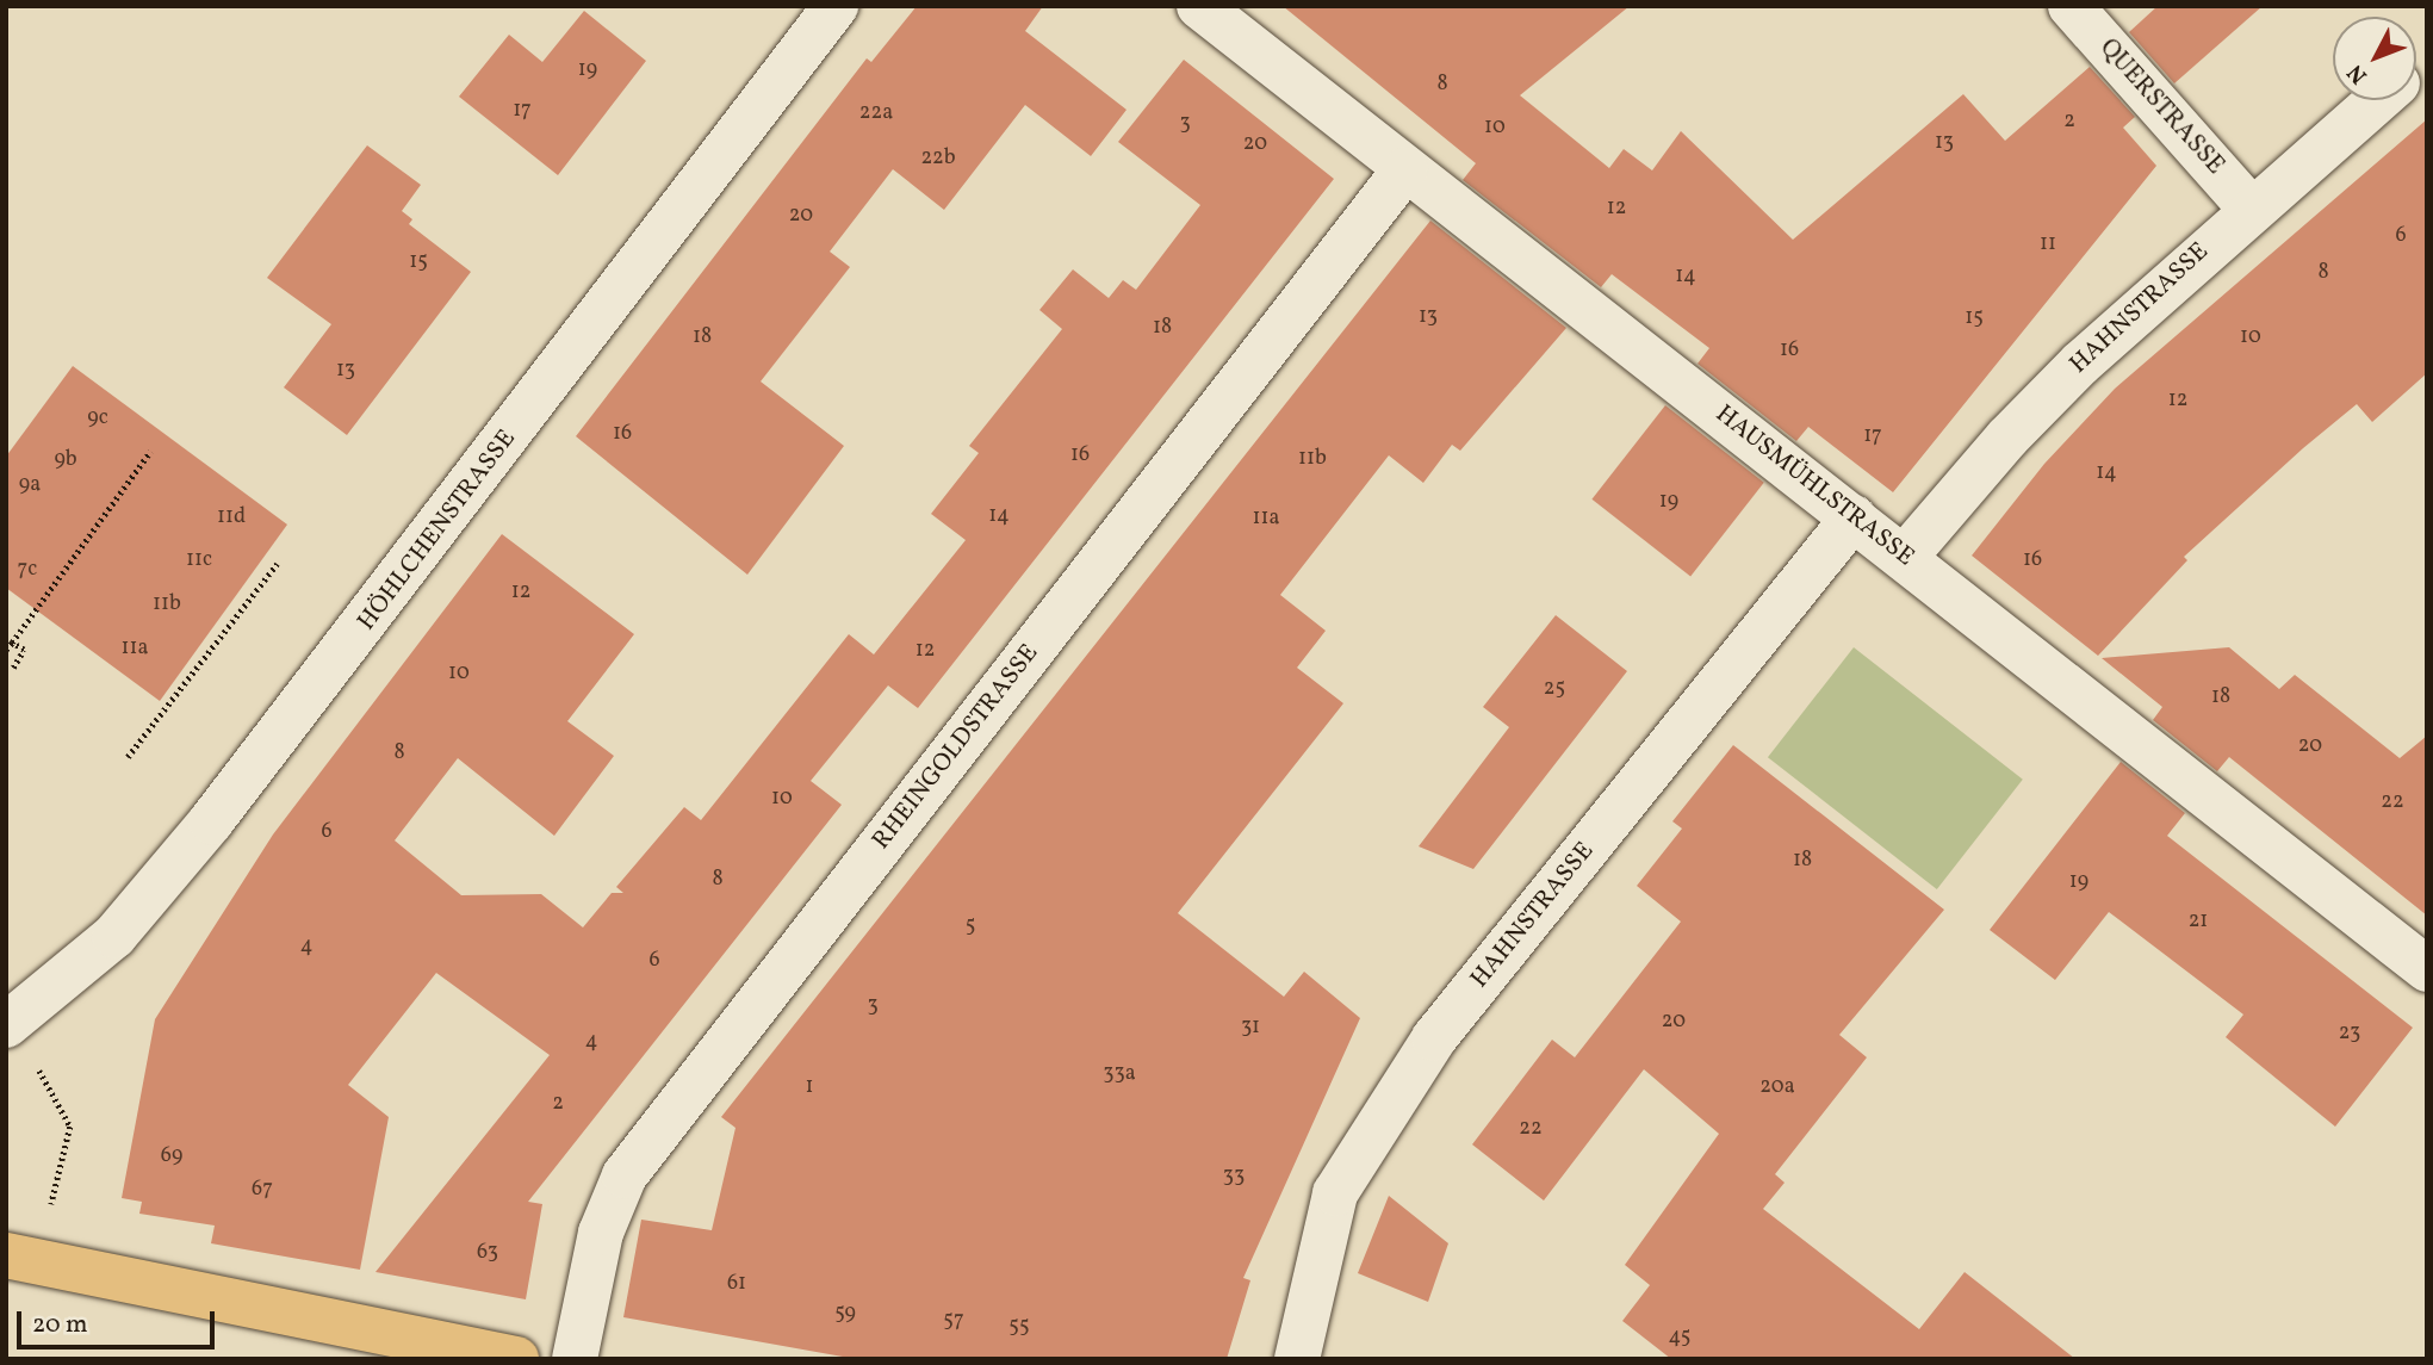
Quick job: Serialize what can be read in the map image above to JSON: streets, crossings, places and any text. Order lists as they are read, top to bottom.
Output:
{
  "streets": {
    "street": [
      "QUERSTRASSE",
      "HAHNSTRASSE",
      "HAUSMÜHLSTRASSE",
      "HÖHLCHENSTRASSE",
      "RHEINGOLDSTRASSE"
    ]
  },
  "crossings": [
    ["QUERSTRASSE", "HAHNSTRASSE"],
    ["HAHNSTRASSE", "HAUSMÜHLSTRASSE"],
    ["HAUSMÜHLSTRASSE", "RHEINGOLDSTRASSE"]
  ],
  "house_numbers": [
    "19",
    "8",
    "17",
    "22a",
    "2",
    "3",
    "10",
    "13",
    "20",
    "22b",
    "12",
    "20",
    "6",
    "11",
    "15",
    "8",
    "14",
    "13",
    "15",
    "18",
    "18",
    "10",
    "16",
    "13",
    "12",
    "9c",
    "16",
    "17",
    "16",
    "11b",
    "9b",
    "14",
    "9a",
    "19",
    "14",
    "11d",
    "11a",
    "11c",
    "16",
    "7c",
    "12",
    "11b",
    "11a",
    "12",
    "10",
    "25",
    "18",
    "20",
    "8",
    "10",
    "22",
    "6",
    "18",
    "8",
    "19",
    "21",
    "5",
    "4",
    "6",
    "3",
    "20",
    "31",
    "23",
    "4",
    "33a",
    "1",
    "20a",
    "2",
    "22",
    "69",
    "33",
    "67",
    "63",
    "61",
    "59",
    "57",
    "55",
    "45"
  ],
  "scale_bar": "20 m",
  "north": "bottom left"
}
